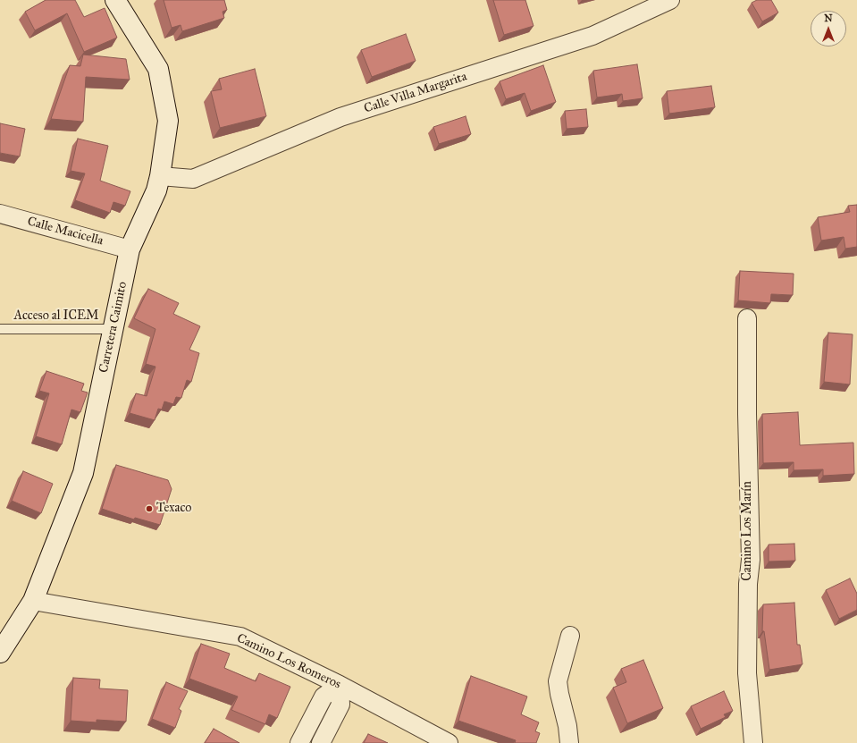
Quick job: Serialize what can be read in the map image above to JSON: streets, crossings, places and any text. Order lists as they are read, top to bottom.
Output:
{
  "streets": {
    "street": [
      "Calle Villa Margarita",
      "Calle Macicella",
      "Carretera Caimito",
      "Camino Los Marín",
      "Camino Los Romeros"
    ],
    "lane": ["Acceso al ICEM"]
  },
  "crossings": [
    ["Calle Villa Margarita", "Carretera Caimito"],
    ["Calle Macicella", "Carretera Caimito"],
    ["Acceso al ICEM", "Carretera Caimito"],
    ["Carretera Caimito", "Camino Los Romeros"]
  ],
  "places": ["Texaco"],
  "north": "top"
}
